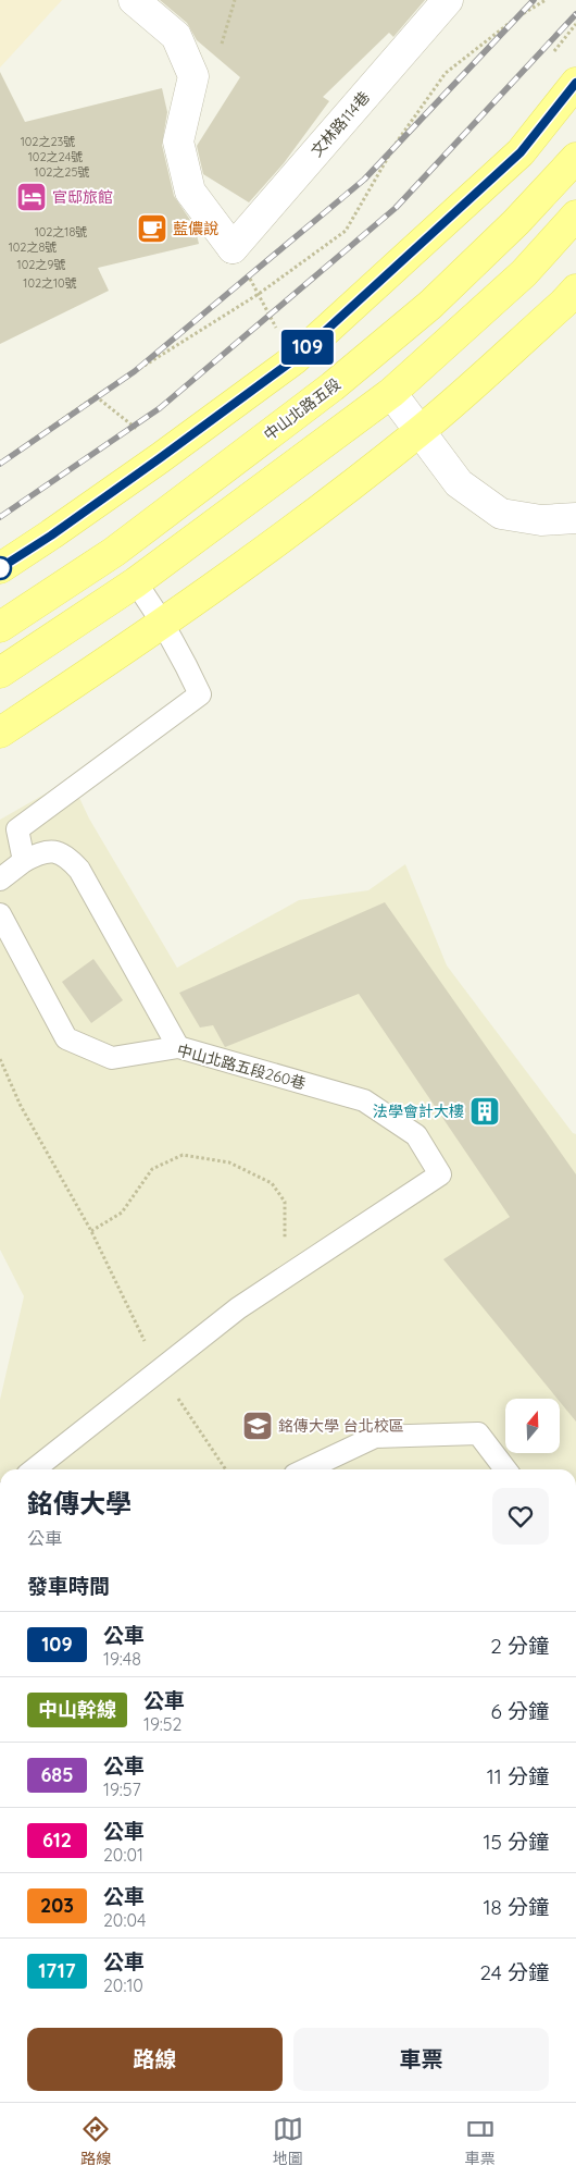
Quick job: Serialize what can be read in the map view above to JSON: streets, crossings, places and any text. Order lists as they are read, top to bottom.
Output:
{
  "streets": {
    "main road": ["中山北路五段"],
    "street": ["文林路114巷"],
    "lane": ["中山北路五段260巷"]
  },
  "places": {
    "hotel": ["官邸旅館"],
    "cafe": ["藍儂說"],
    "building": ["法學會計大樓"],
    "school or university": ["銘傳大學 台北校區"]
  },
  "lines": ["bus line 109"],
  "house_numbers": [
    "102之23號",
    "102之24號",
    "102之25號",
    "102之18號",
    "102之8號",
    "102之9號",
    "102之10號"
  ],
  "north": "top",
  "page": {
    "on_map": "109",
    "heading": [
      ["銘傳大學", "公車"],
      "發車時間"
    ],
    "list": [
      {
        "mark": "109",
        "name": "公車",
        "note": "19:48",
        "value": "2 分鐘"
      },
      {
        "mark": "中山幹線",
        "name": "公車",
        "note": "19:52",
        "value": "6 分鐘"
      },
      {
        "mark": "685",
        "name": "公車",
        "note": "19:57",
        "value": "11 分鐘"
      },
      {
        "mark": "612",
        "name": "公車",
        "note": "20:01",
        "value": "15 分鐘"
      },
      {
        "mark": "203",
        "name": "公車",
        "note": "20:04",
        "value": "18 分鐘"
      },
      {
        "mark": "1717",
        "name": "公車",
        "note": "20:10",
        "value": "24 分鐘"
      }
    ],
    "buttons": ["路線", "車票"],
    "tabs": ["路線", "地圖", "車票"]
  }
}
